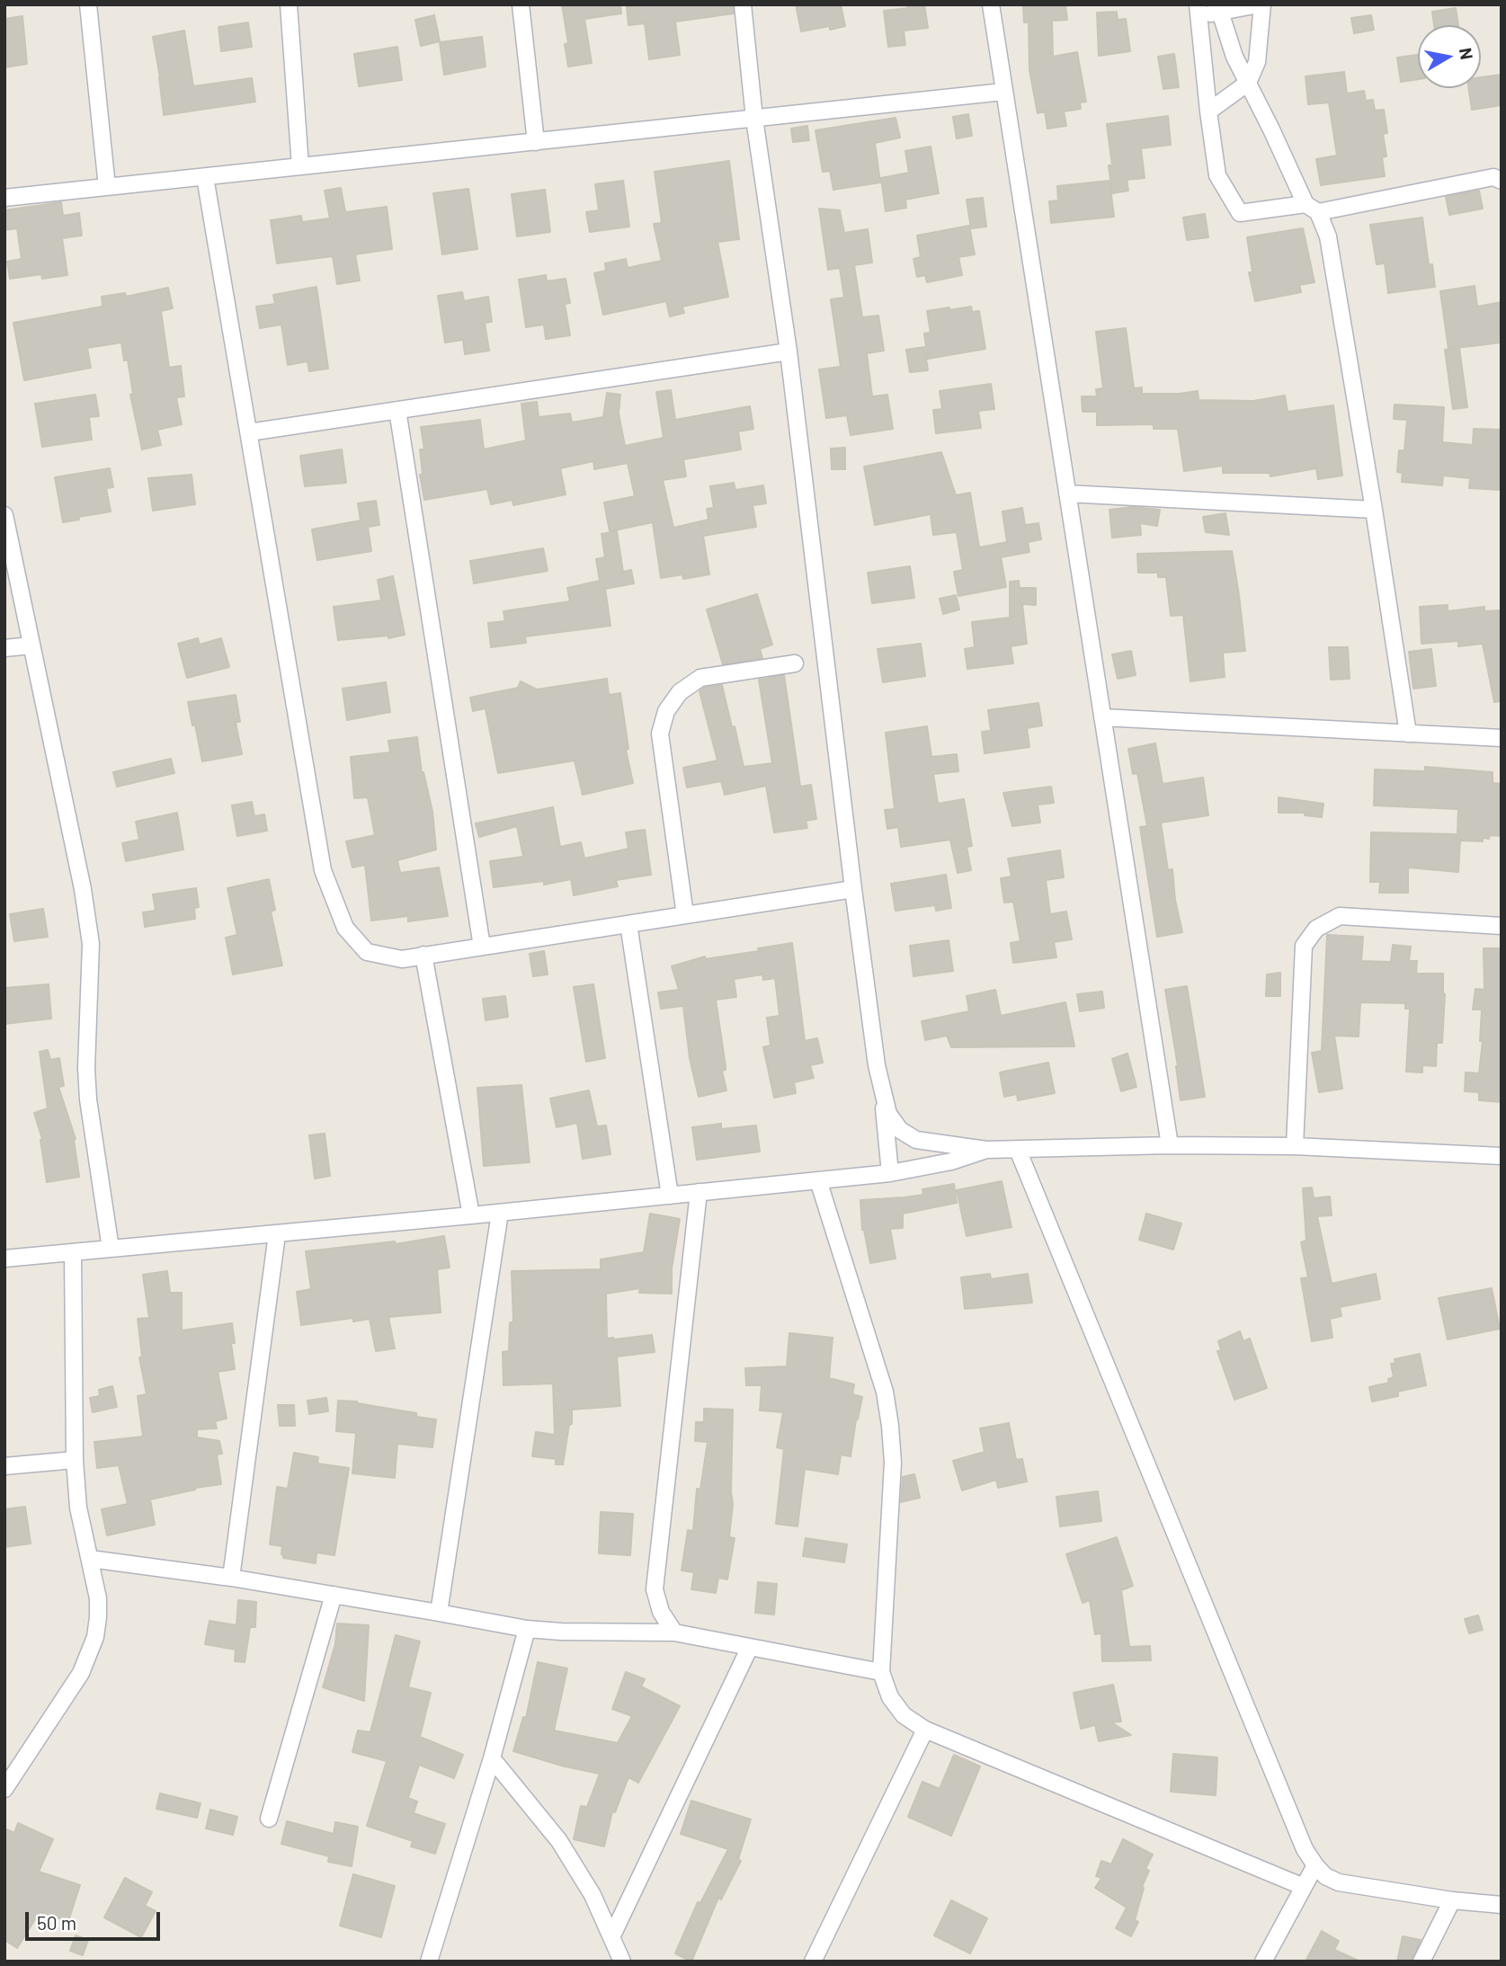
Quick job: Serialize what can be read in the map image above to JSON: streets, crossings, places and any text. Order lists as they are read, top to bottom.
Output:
{
  "scale_bar": "50 m",
  "north": "right"
}
